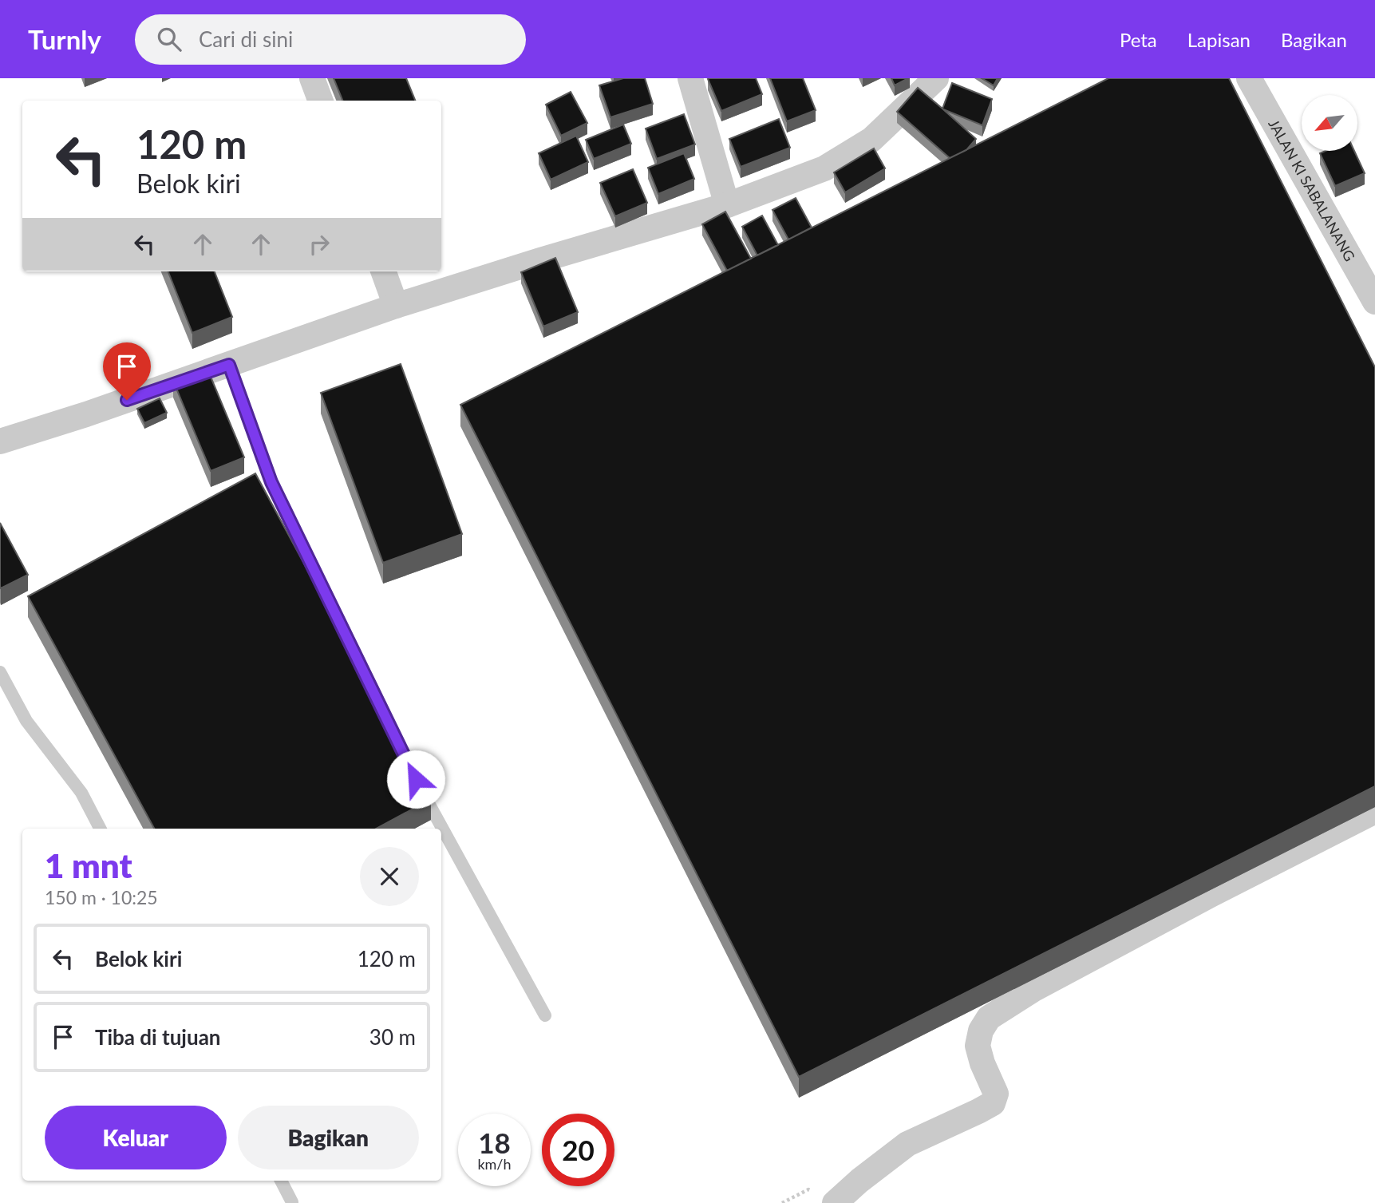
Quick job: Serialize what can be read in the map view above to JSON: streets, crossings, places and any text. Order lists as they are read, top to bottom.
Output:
{
  "streets": {
    "street": ["JALAN KI SABALANANG"]
  },
  "north": "bottom left",
  "page": {
    "header": "Turnly",
    "search": "Cari di sini",
    "nav": ["Peta", "Lapisan", "Bagikan"],
    "turn": ["120 m", "Belok kiri"],
    "heading": ["1 mnt", "150 m · 10:25"],
    "list": [
      {
        "name": "Belok kiri",
        "value": "120 m"
      },
      {
        "name": "Tiba di tujuan",
        "value": "30 m"
      }
    ],
    "buttons": ["Keluar", "Bagikan"],
    "speed": "18 km/h",
    "limit": "20"
  }
}
